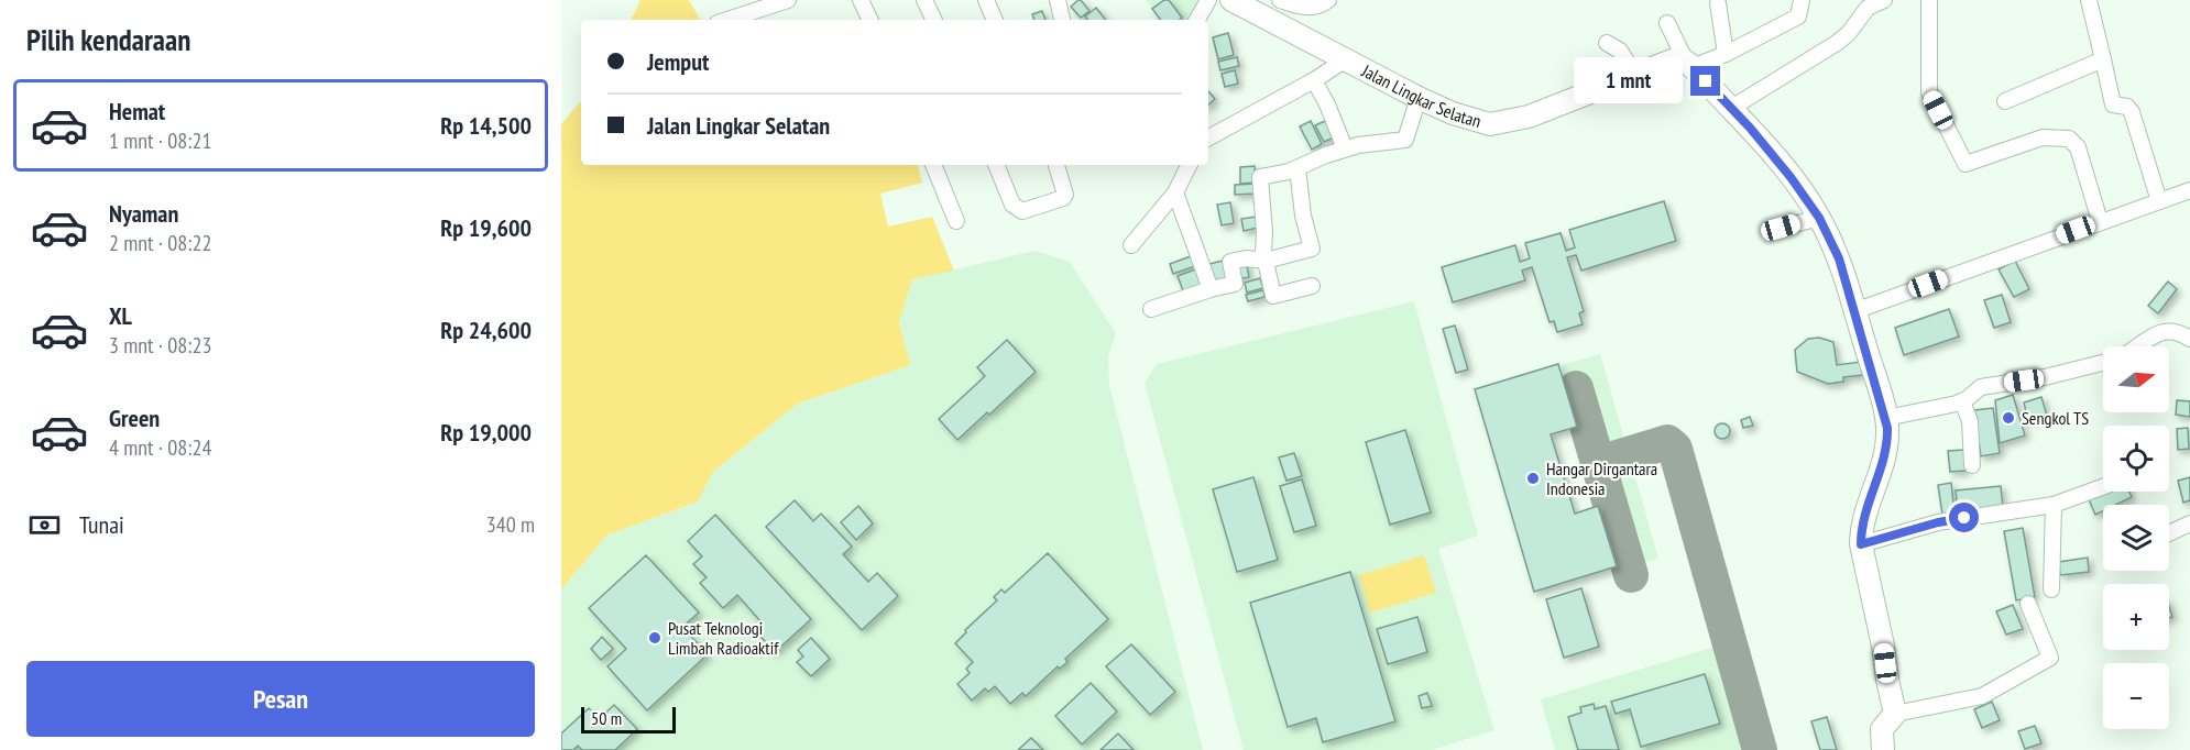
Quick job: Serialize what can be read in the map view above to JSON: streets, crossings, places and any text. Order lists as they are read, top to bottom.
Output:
{
  "streets": {
    "main road": ["Jalan Lingkar Selatan"]
  },
  "places": ["Sengkol TS", "Hangar Dirgantara Indonesia", "Pusat Teknologi Limbah Radioaktif"],
  "scale_bar": "50 m",
  "north": "right",
  "page": {
    "heading": "Pilih kendaraan",
    "banner": ["Jemput", "Jalan Lingkar Selatan"],
    "bubble": "1 mnt",
    "list": [
      {
        "name": "Hemat",
        "note": "1 mnt · 08:21",
        "value": "Rp 14,500"
      },
      {
        "name": "Nyaman",
        "note": "2 mnt · 08:22",
        "value": "Rp 19,600"
      },
      {
        "name": "XL",
        "note": "3 mnt · 08:23",
        "value": "Rp 24,600"
      },
      {
        "name": "Green",
        "note": "4 mnt · 08:24",
        "value": "Rp 19,000"
      }
    ],
    "map_buttons": ["+", "−"],
    "pay": ["Tunai", "340 m"],
    "buttons": "Pesan",
    "scale": "50 m"
  }
}
